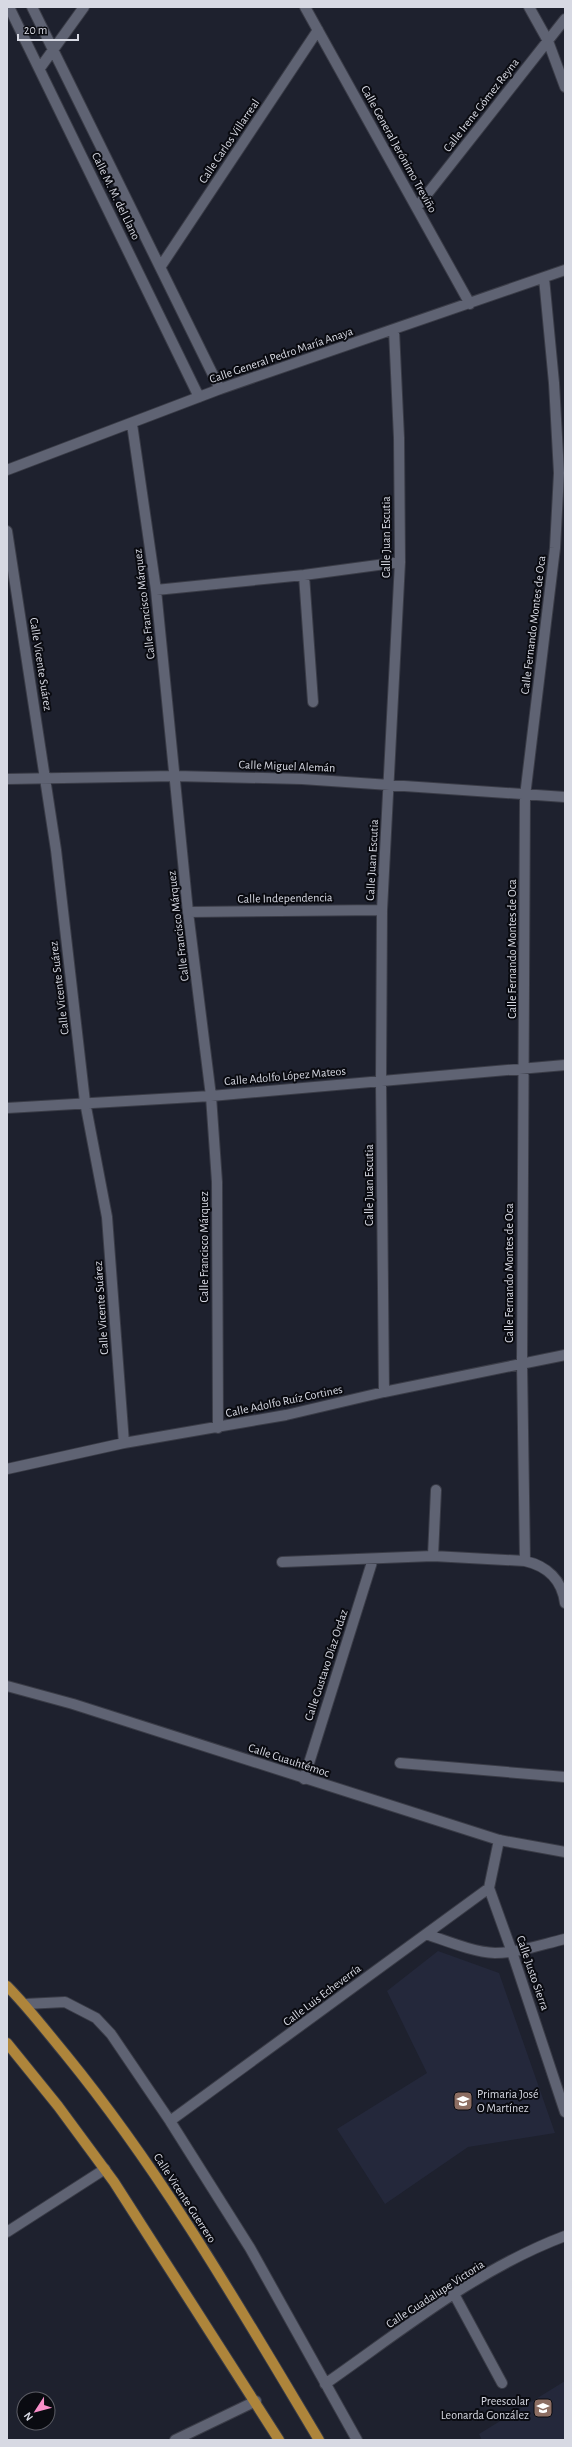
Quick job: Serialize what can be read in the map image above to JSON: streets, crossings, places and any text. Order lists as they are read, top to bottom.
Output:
{
  "streets": {
    "main road": ["Calle Vicente Guerrero"],
    "street": [
      "Calle Irene Gómez Reyna",
      "Calle Carlos Villarreal",
      "Calle General Jerónimo Treviño",
      "Calle M. M. del Llano",
      "Calle General Pedro María Anaya",
      "Calle Juan Escutia",
      "Calle Francisco Márquez",
      "Calle Fernando Montes de Oca",
      "Calle Vicente Suárez",
      "Calle Miguel Alemán",
      "Calle Independencia",
      "Calle Adolfo López Mateos",
      "Calle Adolfo Ruíz Cortines",
      "Calle Gustavo Díaz Ordaz",
      "Calle Cuauhtémoc",
      "Calle Justo Sierra",
      "Calle Luis Echeverría",
      "Calle Guadalupe Victoria"
    ]
  },
  "crossings": [
    ["Calle Irene Gómez Reyna", "Calle General Jerónimo Treviño"],
    ["Calle Carlos Villarreal", "Calle General Jerónimo Treviño"],
    ["Calle Carlos Villarreal", "Calle M. M. del Llano"],
    ["Calle General Jerónimo Treviño", "Calle General Pedro María Anaya"],
    ["Calle M. M. del Llano", "Calle General Pedro María Anaya"],
    ["Calle General Pedro María Anaya", "Calle Juan Escutia"],
    ["Calle General Pedro María Anaya", "Calle Francisco Márquez"],
    ["Calle General Pedro María Anaya", "Calle Fernando Montes de Oca"],
    ["Calle Juan Escutia", "Calle Miguel Alemán"],
    ["Calle Juan Escutia", "Calle Independencia"],
    ["Calle Juan Escutia", "Calle Adolfo López Mateos"],
    ["Calle Juan Escutia", "Calle Adolfo Ruíz Cortines"],
    ["Calle Francisco Márquez", "Calle Miguel Alemán"],
    ["Calle Francisco Márquez", "Calle Independencia"],
    ["Calle Francisco Márquez", "Calle Adolfo López Mateos"],
    ["Calle Francisco Márquez", "Calle Adolfo Ruíz Cortines"],
    ["Calle Fernando Montes de Oca", "Calle Miguel Alemán"],
    ["Calle Fernando Montes de Oca", "Calle Adolfo López Mateos"],
    ["Calle Fernando Montes de Oca", "Calle Adolfo Ruíz Cortines"],
    ["Calle Vicente Suárez", "Calle Miguel Alemán"],
    ["Calle Vicente Suárez", "Calle Adolfo López Mateos"],
    ["Calle Vicente Suárez", "Calle Adolfo Ruíz Cortines"],
    ["Calle Gustavo Díaz Ordaz", "Calle Cuauhtémoc"],
    ["Calle Justo Sierra", "Calle Luis Echeverría"]
  ],
  "places": {
    "school or university": ["Primaria José O Martínez", "Preescolar Leonarda González"]
  },
  "scale_bar": "20 m",
  "north": "bottom left"
}
